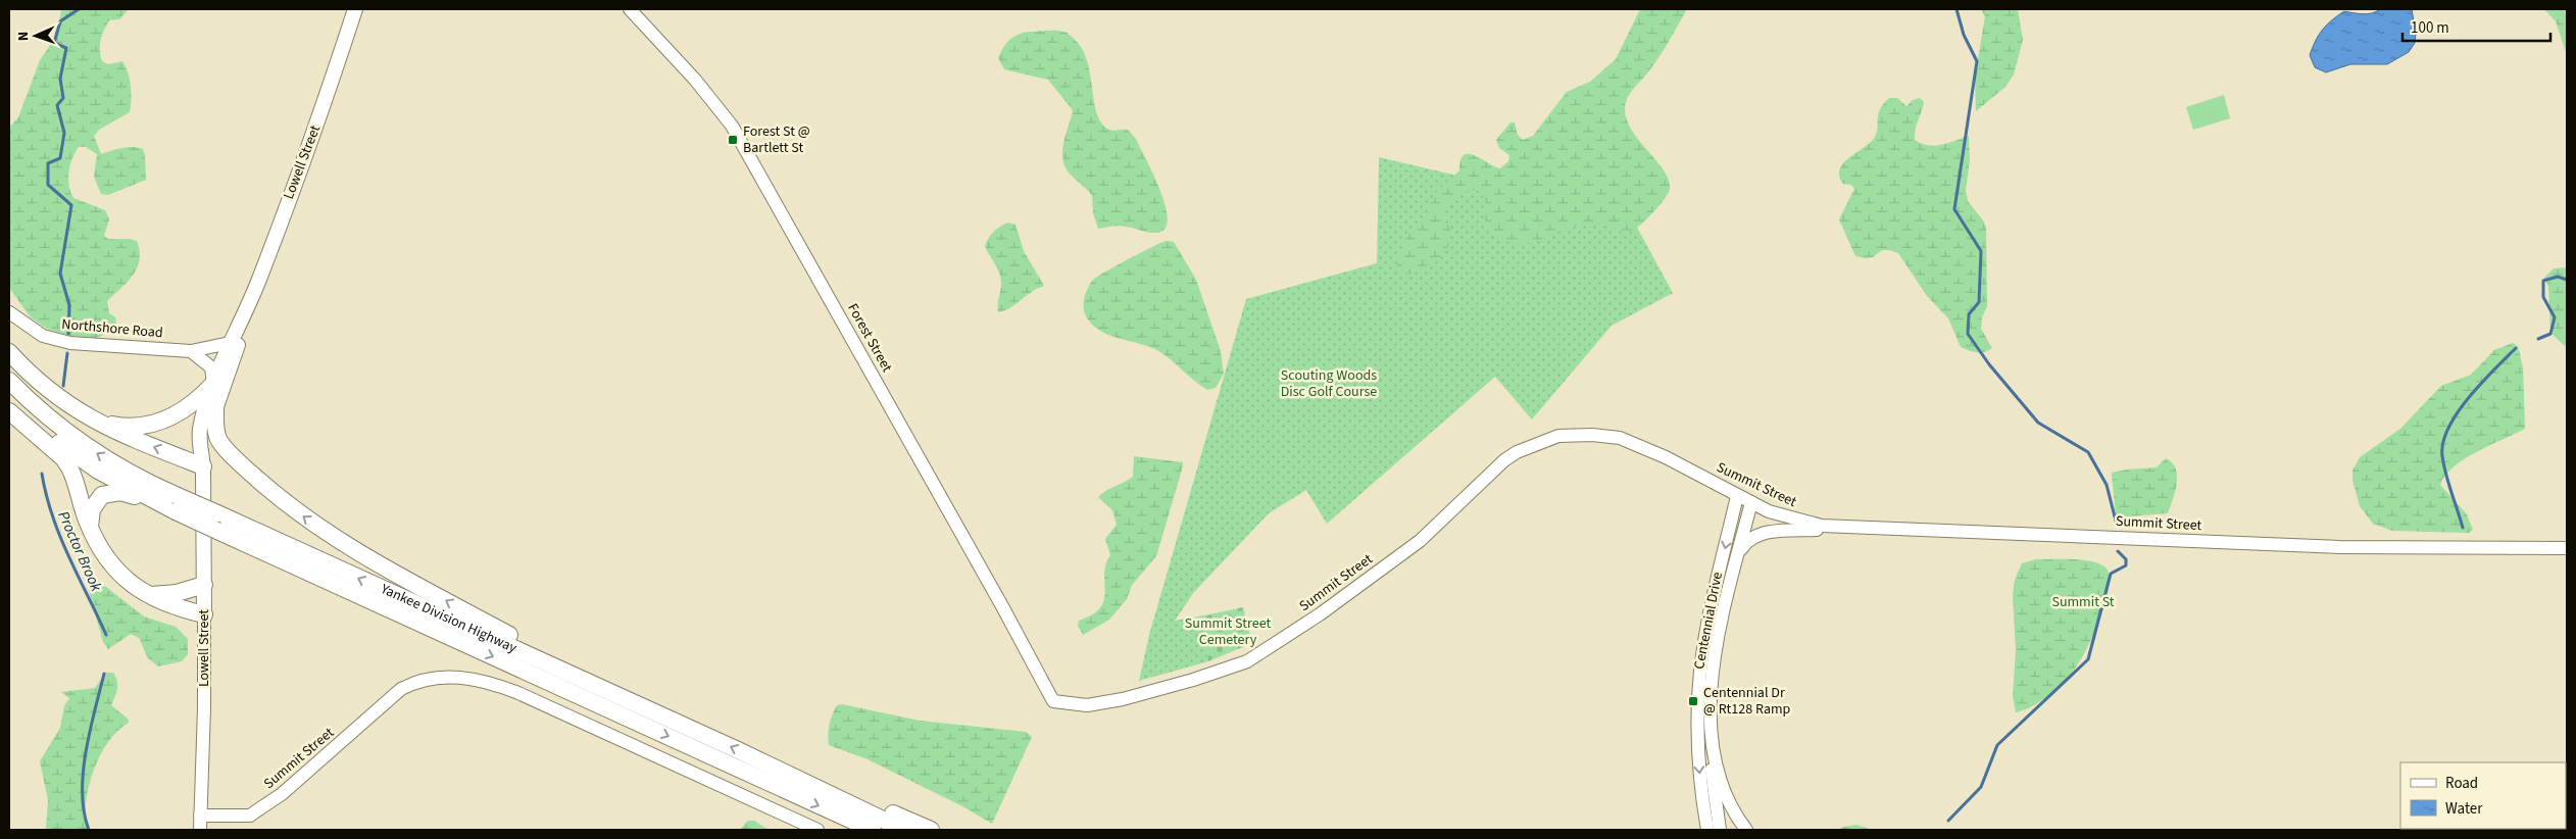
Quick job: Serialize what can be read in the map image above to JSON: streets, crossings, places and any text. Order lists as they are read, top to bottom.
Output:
{
  "streets": {
    "highway": ["Yankee Division Highway"],
    "main road": ["Lowell Street"],
    "street": [
      "Northshore Road",
      "Forest Street",
      "Summit Street",
      "Centennial Drive"
    ]
  },
  "crossings": [
    ["Lowell Street", "Northshore Road"],
    ["Lowell Street", "Summit Street"],
    ["Forest Street", "Summit Street"],
    ["Summit Street", "Centennial Drive"]
  ],
  "water": ["Proctor Brook"],
  "parks": ["Scouting Woods Disc Golf Course", "Summit St", "Summit Street Cemetery"],
  "places": {
    "transit": ["Forest St @ Bartlett St", "Centennial Dr @ Rt128 Ramp"]
  },
  "legend": ["Road", "Water"],
  "scale_bar": "100 m",
  "north": "left"
}
